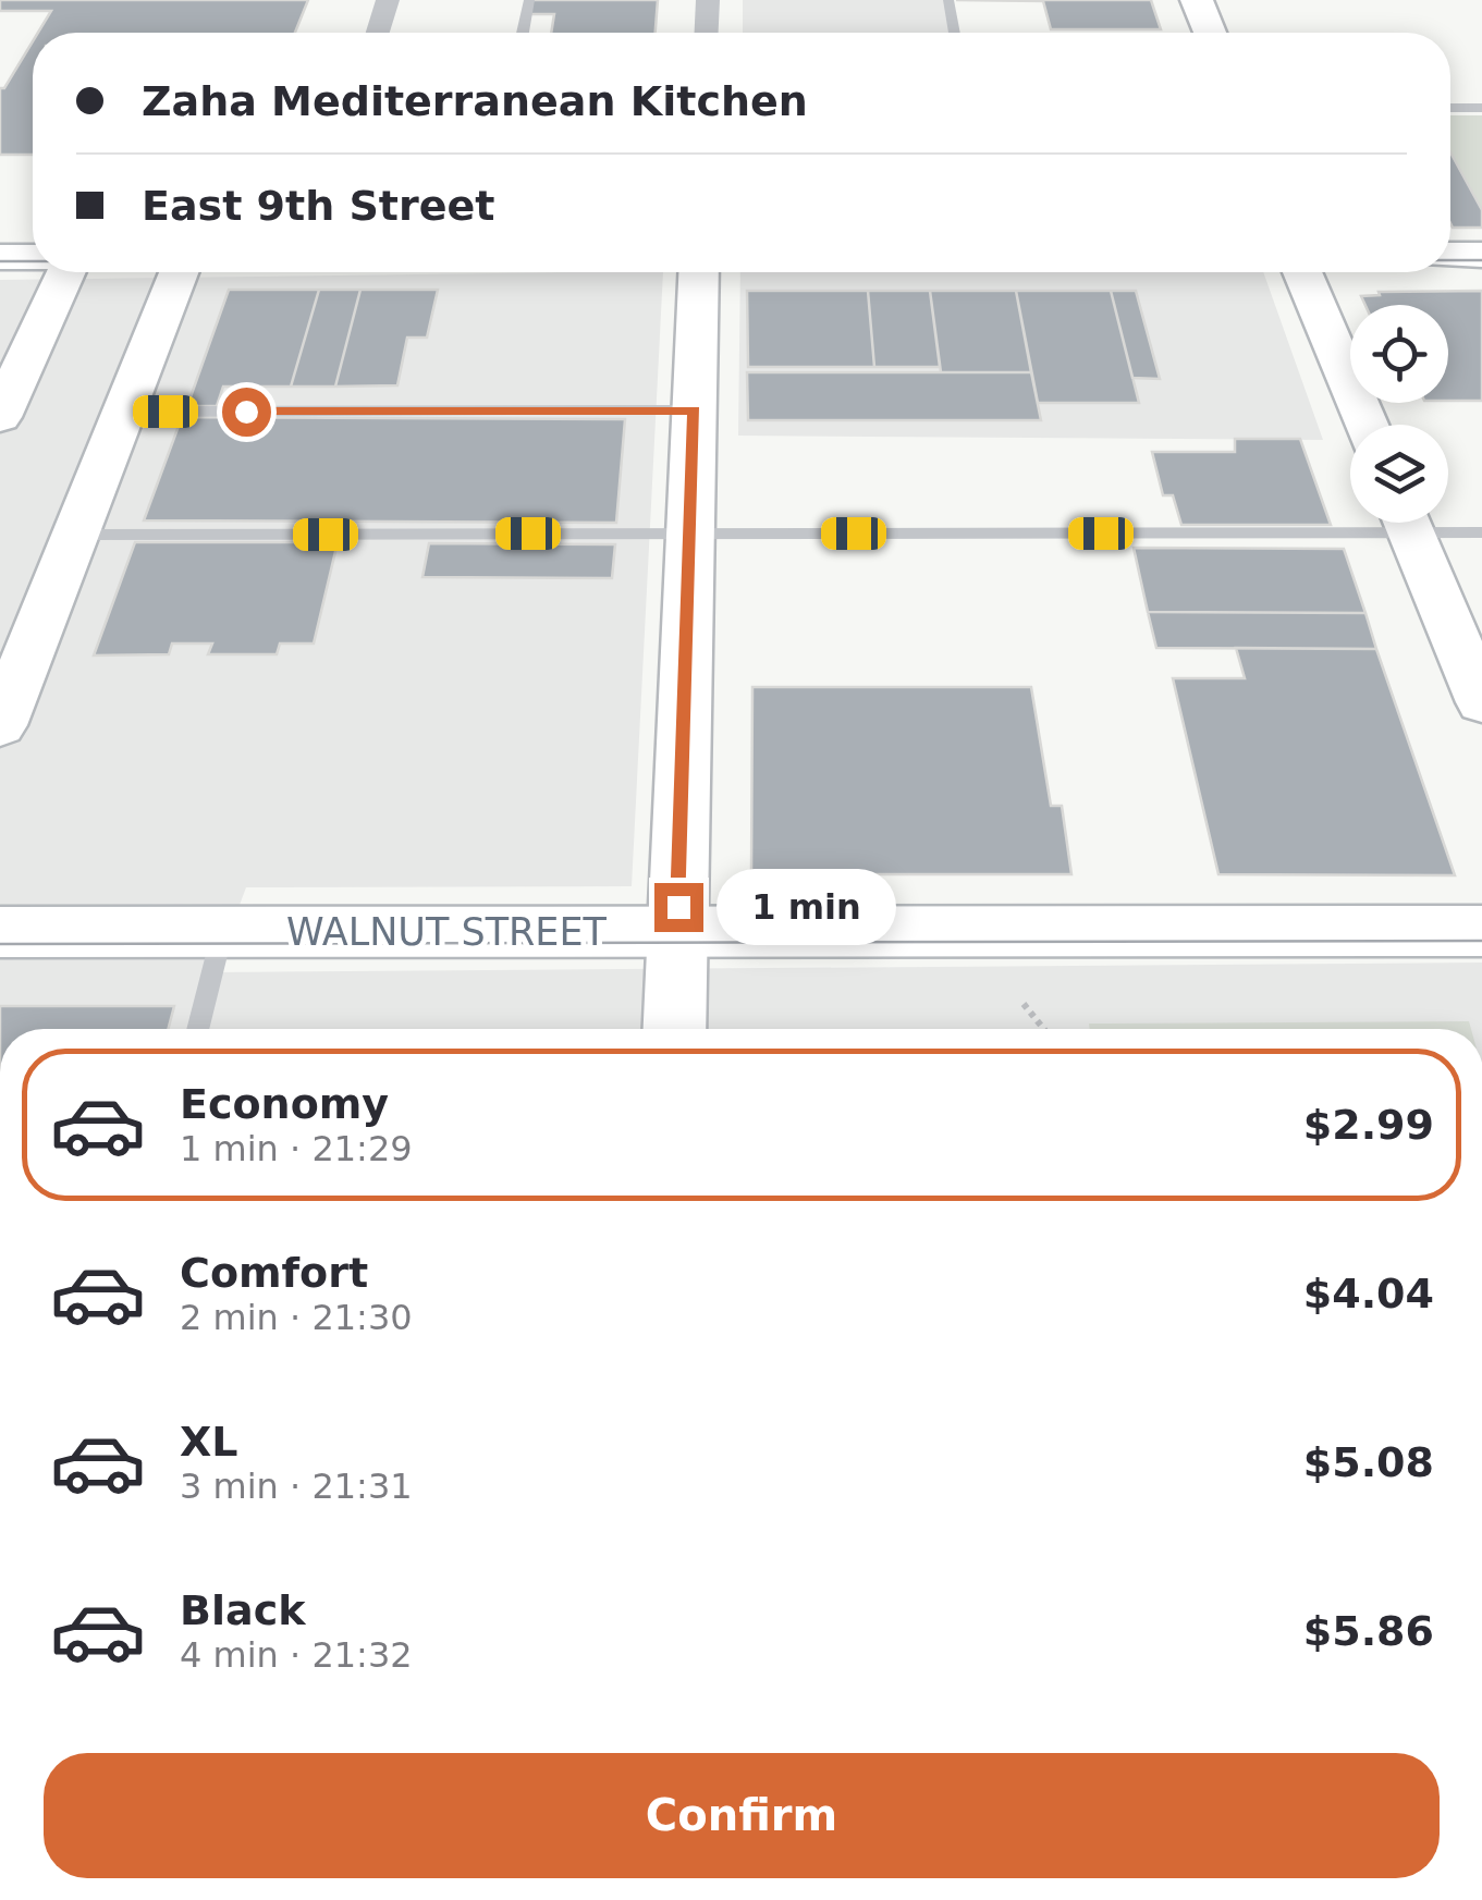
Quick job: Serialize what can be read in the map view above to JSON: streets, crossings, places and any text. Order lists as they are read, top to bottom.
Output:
{
  "streets": {
    "street": ["WALNUT STREET"]
  },
  "page": {
    "banner": ["Zaha Mediterranean Kitchen", "East 9th Street"],
    "bubble": "1 min",
    "list": [
      {
        "name": "Economy",
        "note": "1 min · 21:29",
        "value": "$2.99"
      },
      {
        "name": "Comfort",
        "note": "2 min · 21:30",
        "value": "$4.04"
      },
      {
        "name": "XL",
        "note": "3 min · 21:31",
        "value": "$5.08"
      },
      {
        "name": "Black",
        "note": "4 min · 21:32",
        "value": "$5.86"
      }
    ],
    "buttons": "Confirm"
  }
}
